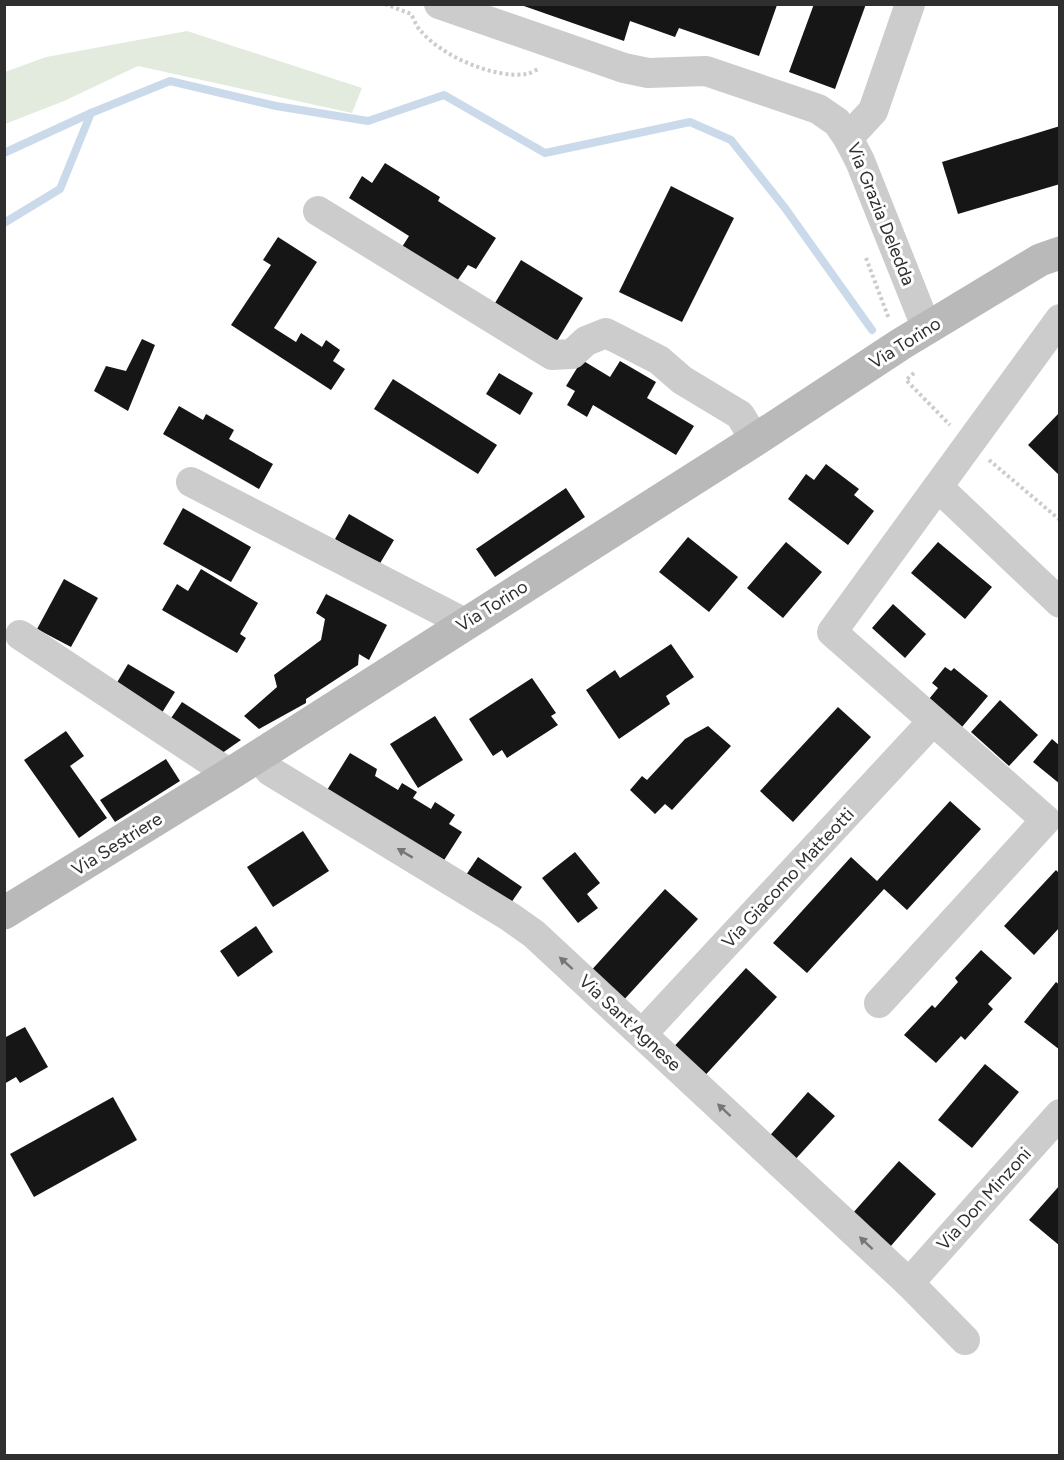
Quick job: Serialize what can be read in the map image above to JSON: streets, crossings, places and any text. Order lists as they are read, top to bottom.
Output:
{
  "streets": {
    "main road": ["Via Torino", "Via Sestriere"],
    "street": [
      "Via Grazia Deledda",
      "Via Giacomo Matteotti",
      "Via Sant'Agnese",
      "Via Don Minzoni"
    ]
  },
  "crossings": [
    ["Via Grazia Deledda", "Via Torino"],
    ["Via Torino", "Via Sestriere"],
    ["Via Torino", "Via Sant'Agnese"],
    ["Via Giacomo Matteotti", "Via Sant'Agnese"],
    ["Via Sant'Agnese", "Via Don Minzoni"]
  ],
  "one_way": ["Via Sant'Agnese"]
}
